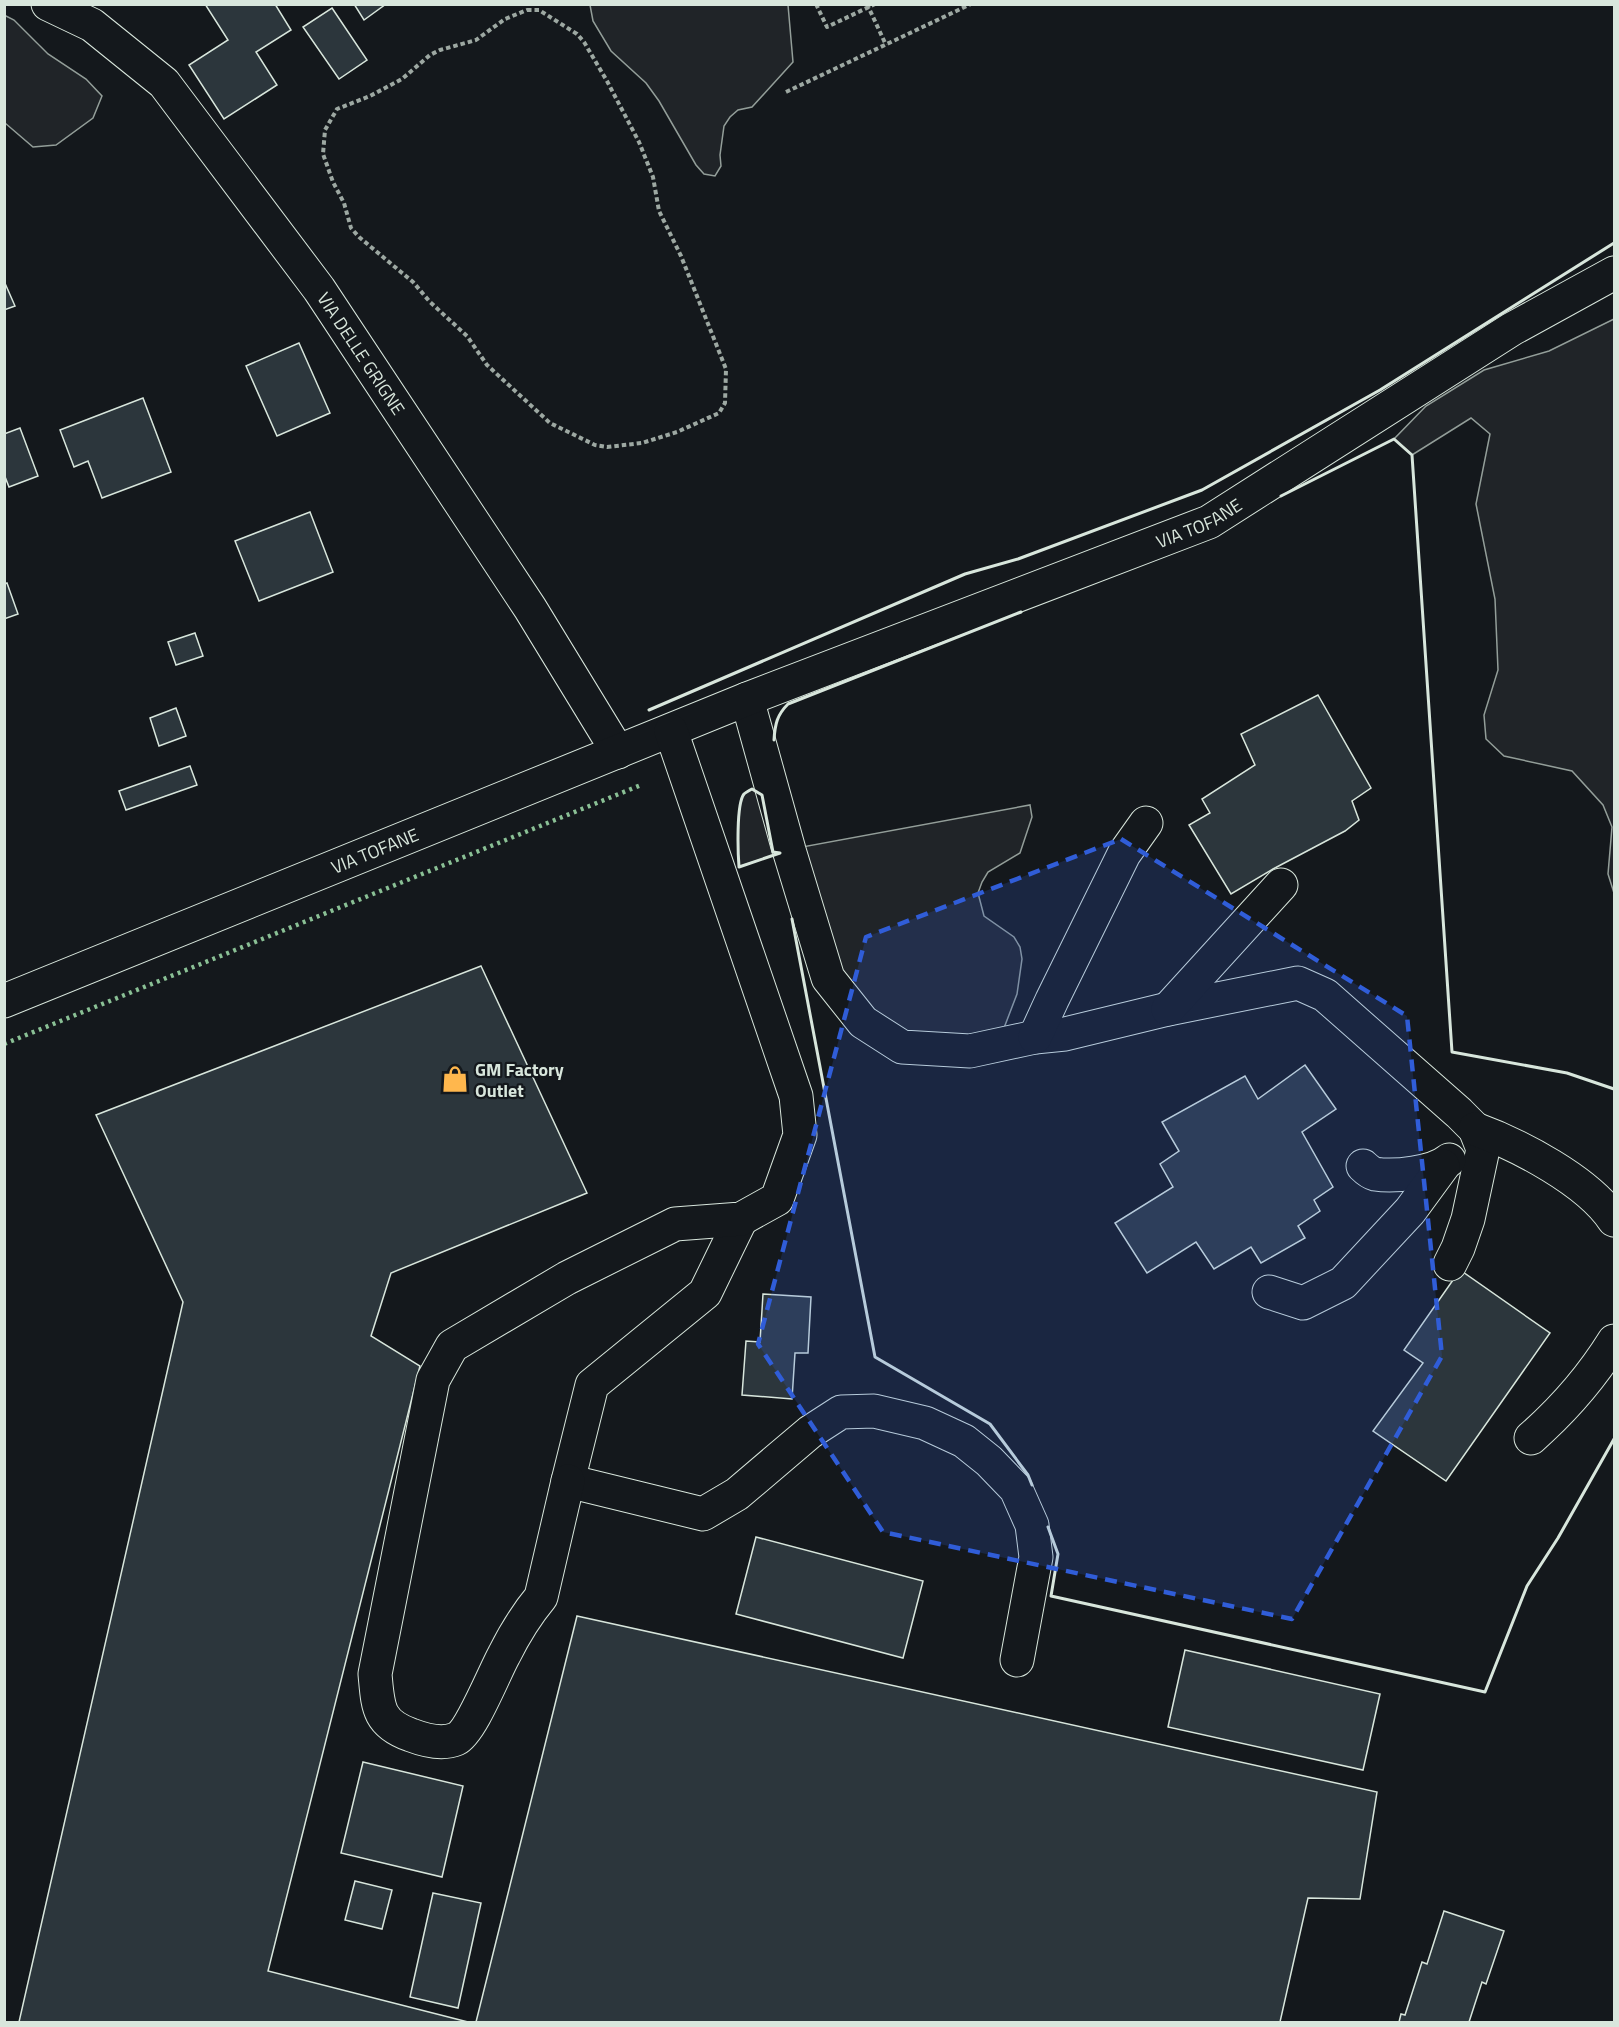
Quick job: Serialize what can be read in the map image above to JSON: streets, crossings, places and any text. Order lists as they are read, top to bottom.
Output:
{
  "streets": {
    "street": ["VIA DELLE GRIGNE", "VIA TOFANE"]
  },
  "crossings": [
    ["VIA DELLE GRIGNE", "VIA TOFANE"]
  ],
  "places": {
    "shop": ["GM Factory Outlet"]
  }
}
